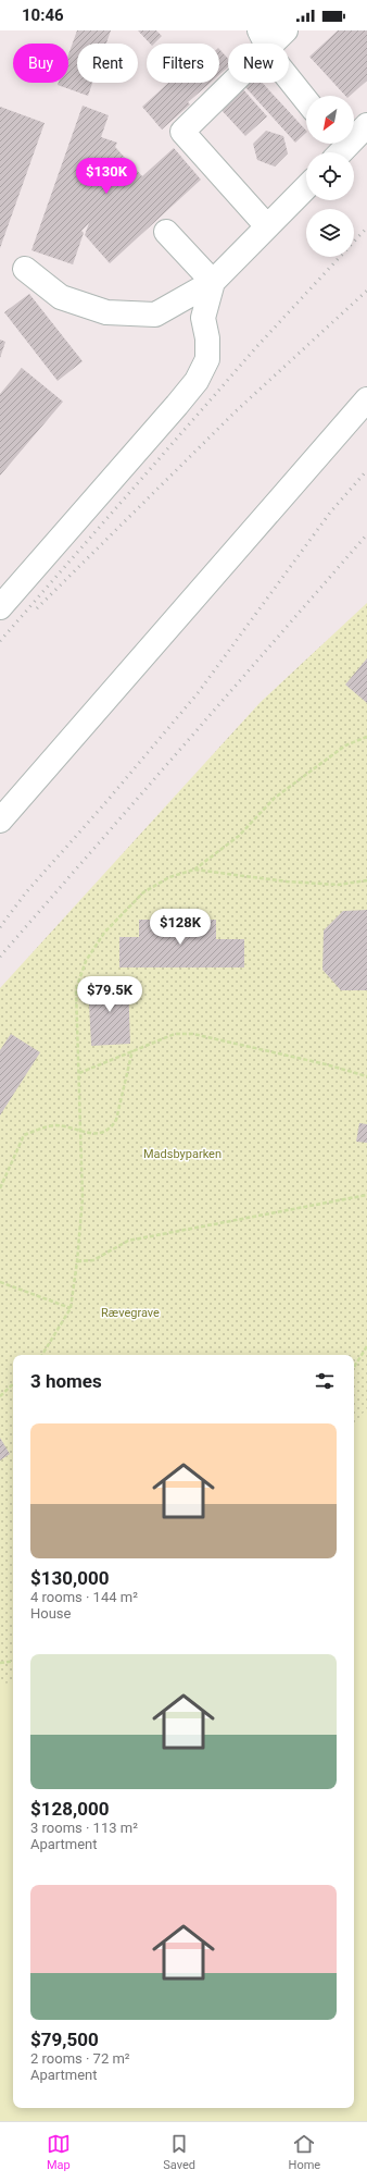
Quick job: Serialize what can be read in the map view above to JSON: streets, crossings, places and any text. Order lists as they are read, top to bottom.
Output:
{
  "parks": ["Madsbyparken", "Rævegrave"],
  "north": "bottom left",
  "page": {
    "status": "10:46",
    "chip": [
      "Buy",
      "Rent",
      "Filters",
      "New"
    ],
    "price": ["$130K", "$128K", "$79.5K"],
    "heading": "3 homes",
    "list": [
      {
        "name": "$130,000",
        "note": "4 rooms · 144 m² · House"
      },
      {
        "name": "$128,000",
        "note": "3 rooms · 113 m² · Apartment"
      },
      {
        "name": "$79,500",
        "note": "2 rooms · 72 m² · Apartment"
      }
    ],
    "tabs": ["Map", "Saved", "Home"]
  }
}
